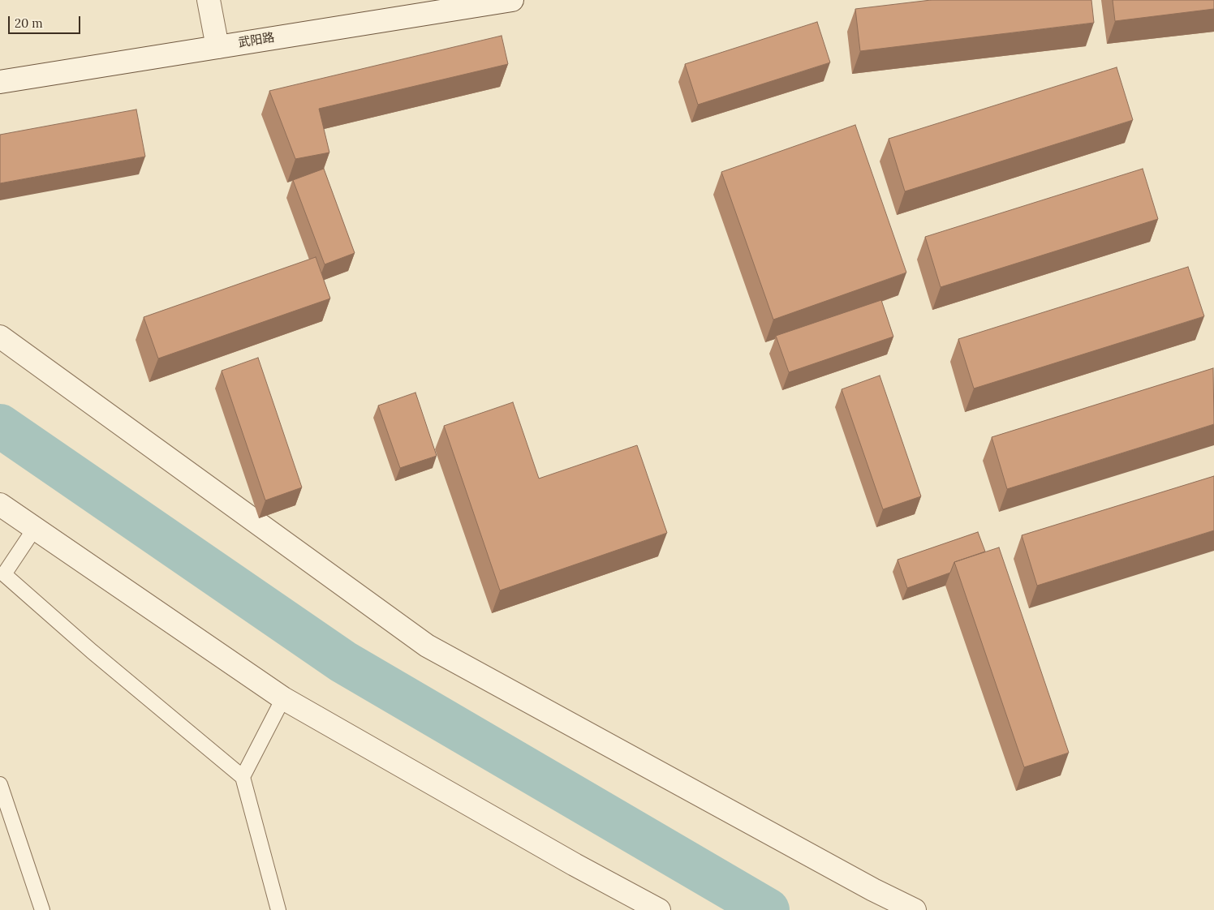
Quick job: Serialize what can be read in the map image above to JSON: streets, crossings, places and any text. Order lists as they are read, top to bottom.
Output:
{
  "streets": {
    "street": ["武阳路"]
  },
  "scale_bar": "20 m"
}
